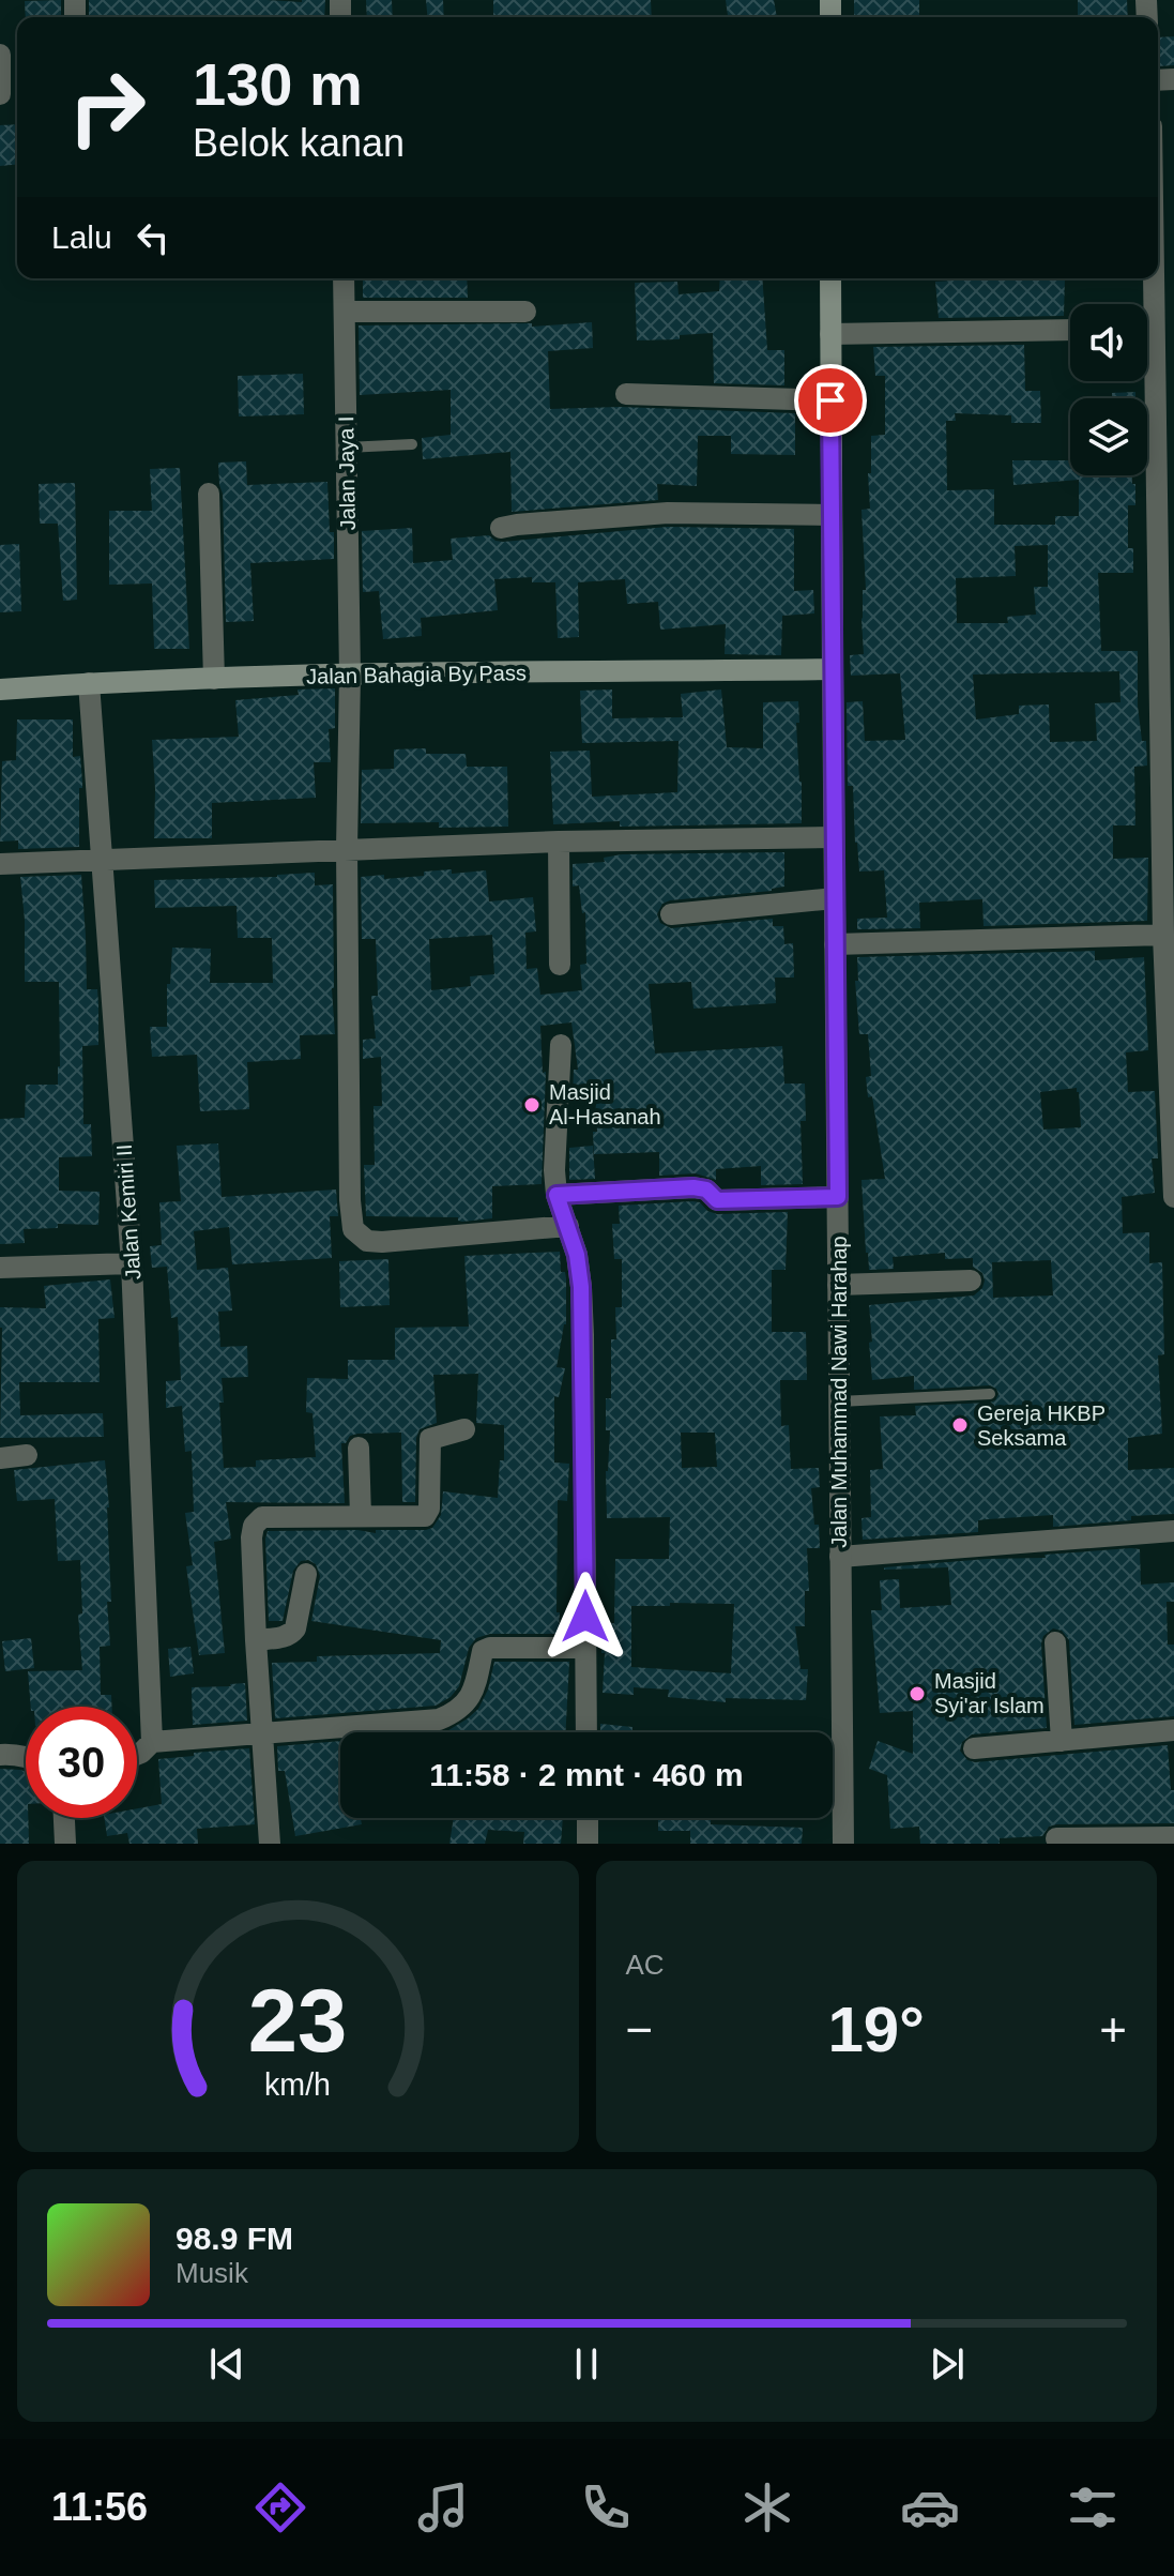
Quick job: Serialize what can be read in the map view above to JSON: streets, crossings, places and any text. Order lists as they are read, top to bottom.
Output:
{
  "streets": {
    "main road": ["Jalan Bahagia By Pass", "Jalan Muhammad Nawi Harahap"],
    "street": ["Jalan Jaya I", "Jalan Kemiri II"]
  },
  "crossings": [
    ["Jalan Jaya I", "Jalan Bahagia By Pass"],
    ["Jalan Bahagia By Pass", "Jalan Kemiri II"],
    ["Jalan Bahagia By Pass", "Jalan Muhammad Nawi Harahap"]
  ],
  "places": ["Masjid Al-Hasanah", "Gereja HKBP Seksama", "Masjid Syi'ar Islam"],
  "page": {
    "turn": ["130 m", "Belok kanan"],
    "then": "Lalu",
    "limit": "30",
    "trip": "11:58 · 2 mnt · 460 m",
    "tile": "AC",
    "heat": ["−", "19°", "+"],
    "song": ["98.9 FM", "Musik"],
    "tabs": "11:56",
    "gauge": ["23", "km/h"]
  }
}
